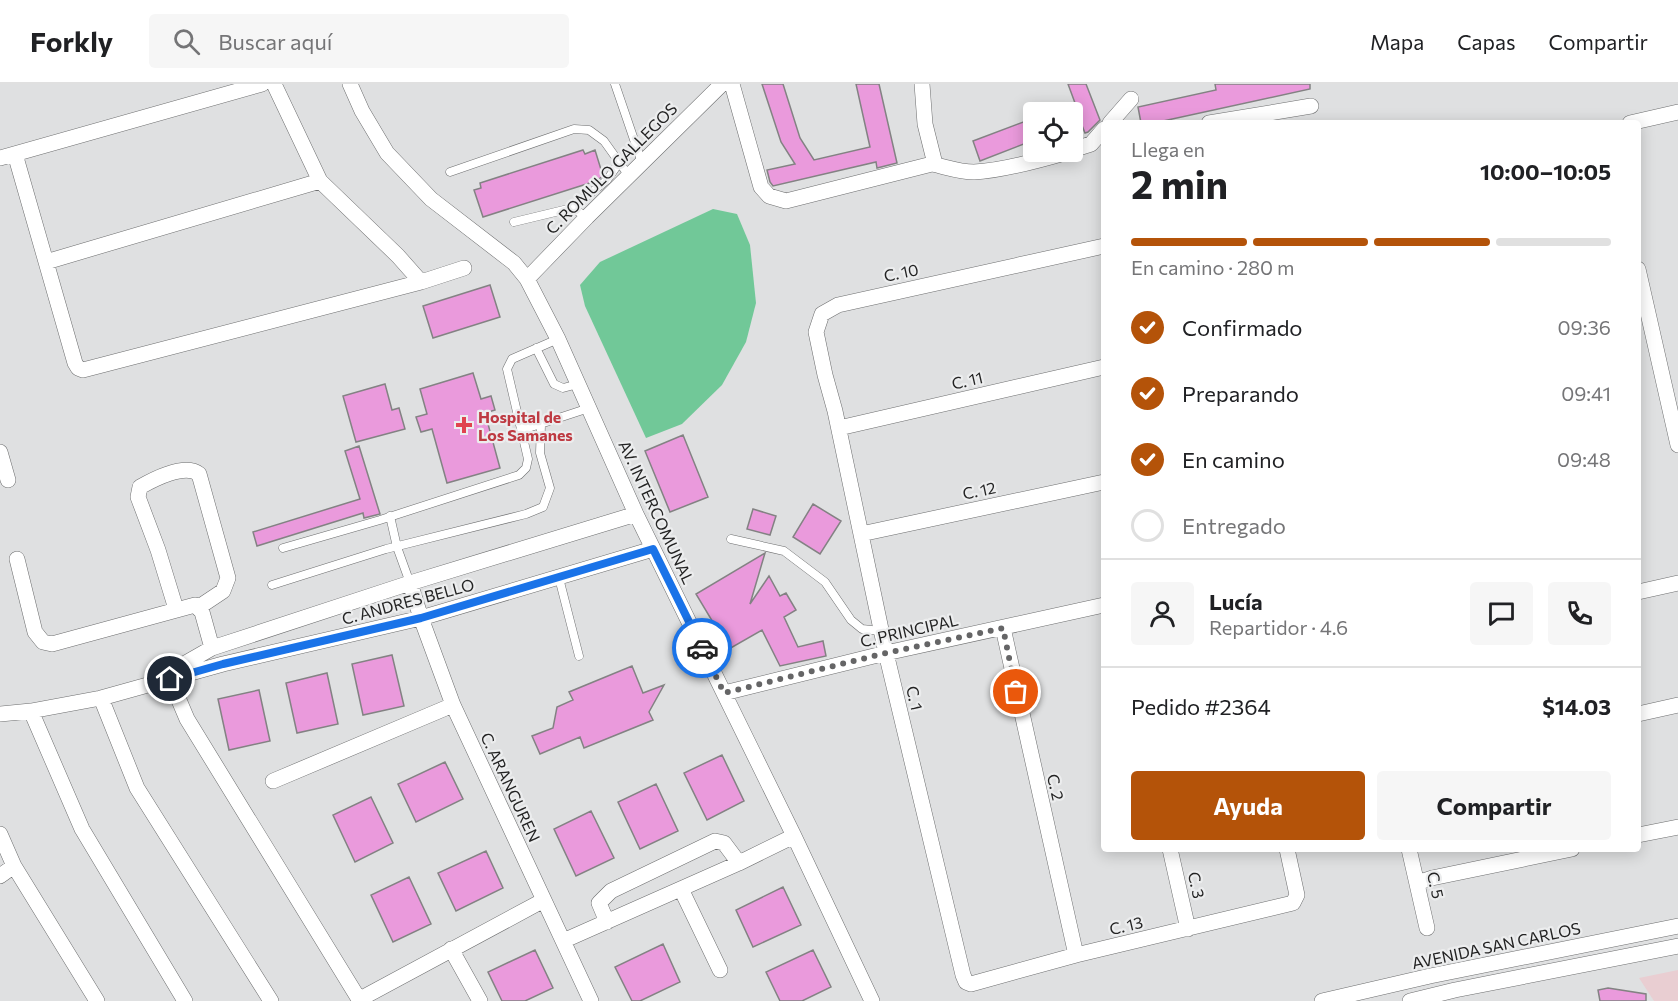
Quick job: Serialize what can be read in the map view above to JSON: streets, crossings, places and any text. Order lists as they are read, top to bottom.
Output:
{
  "streets": {
    "street": [
      "C. ROMULO GALLEGOS",
      "C. 10",
      "C. 11",
      "C. 12",
      "AV. INTERCOMUNAL",
      "C. ANDRES BELLO",
      "C. PRINCIPAL",
      "C. 1",
      "C. ARANGUREN",
      "C. 2",
      "C. 3",
      "C. 5",
      "C. 13",
      "AVENIDA SAN CARLOS"
    ]
  },
  "crossings": [
    ["C. ROMULO GALLEGOS", "AV. INTERCOMUNAL"],
    ["C. 10", "C. 11"],
    ["C. 10", "C. 1"],
    ["C. 11", "C. 1"],
    ["C. 12", "C. 1"],
    ["AV. INTERCOMUNAL", "C. ANDRES BELLO"],
    ["AV. INTERCOMUNAL", "C. PRINCIPAL"],
    ["C. ANDRES BELLO", "C. ARANGUREN"],
    ["C. PRINCIPAL", "C. 1"],
    ["C. PRINCIPAL", "C. 2"],
    ["C. 1", "C. 13"],
    ["C. 2", "C. 13"],
    ["C. 3", "C. 13"]
  ],
  "places": {
    "health": ["Hospital de Los Samanes"]
  },
  "page": {
    "header": "Forkly",
    "search": "Buscar aquí",
    "nav": ["Mapa", "Capas", "Compartir"],
    "heading": ["2 min", "Llega en", "10:00–10:05"],
    "panel": [
      "Lucía",
      "Repartidor · 4.6",
      "Pedido #2364",
      "$14.03"
    ],
    "bar": "En camino · 280 m",
    "list": [
      ["Confirmado", "09:36"],
      ["Preparando", "09:41"],
      ["En camino", "09:48"],
      "Entregado"
    ],
    "buttons": ["Ayuda", "Compartir"]
  }
}
